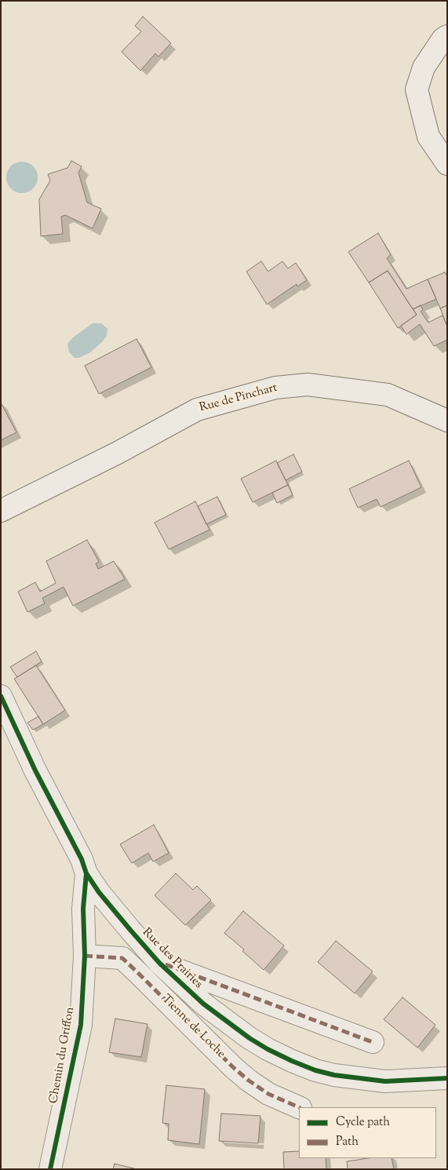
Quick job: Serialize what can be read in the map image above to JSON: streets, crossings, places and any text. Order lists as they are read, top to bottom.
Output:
{
  "streets": {
    "street": [
      "Rue de Pinchart",
      "Rue des Prairies",
      "Tienne de Loche",
      "Chemin du Griffon"
    ]
  },
  "crossings": [
    ["Rue des Prairies", "Chemin du Griffon"],
    ["Tienne de Loche", "Chemin du Griffon"]
  ],
  "legend": ["Cycle path", "Path"]
}
